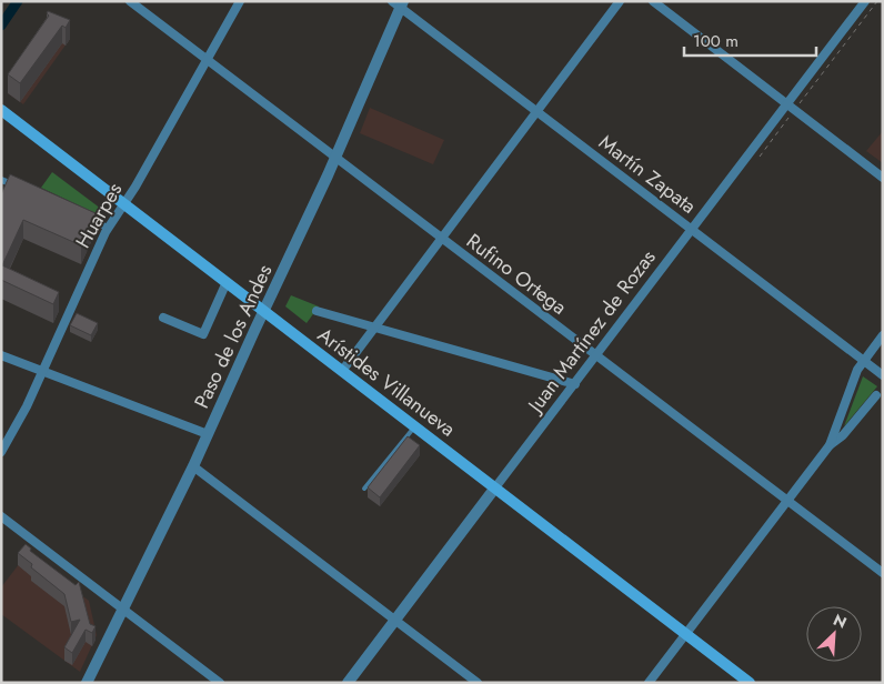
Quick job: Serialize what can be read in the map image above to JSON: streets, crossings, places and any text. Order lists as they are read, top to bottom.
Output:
{
  "streets": {
    "main road": ["Arístides Villanueva"],
    "street": [
      "Martín Zapata",
      "Huarpes",
      "Rufino Ortega",
      "Juan Martínez de Rozas",
      "Paso de los Andes"
    ]
  },
  "crossings": [
    ["Martín Zapata", "Juan Martínez de Rozas"],
    ["Martín Zapata", "Paso de los Andes"],
    ["Huarpes", "Rufino Ortega"],
    ["Huarpes", "Arístides Villanueva"],
    ["Rufino Ortega", "Juan Martínez de Rozas"],
    ["Rufino Ortega", "Paso de los Andes"],
    ["Juan Martínez de Rozas", "Arístides Villanueva"],
    ["Paso de los Andes", "Arístides Villanueva"]
  ],
  "scale_bar": "100 m",
  "north": "top right"
}
